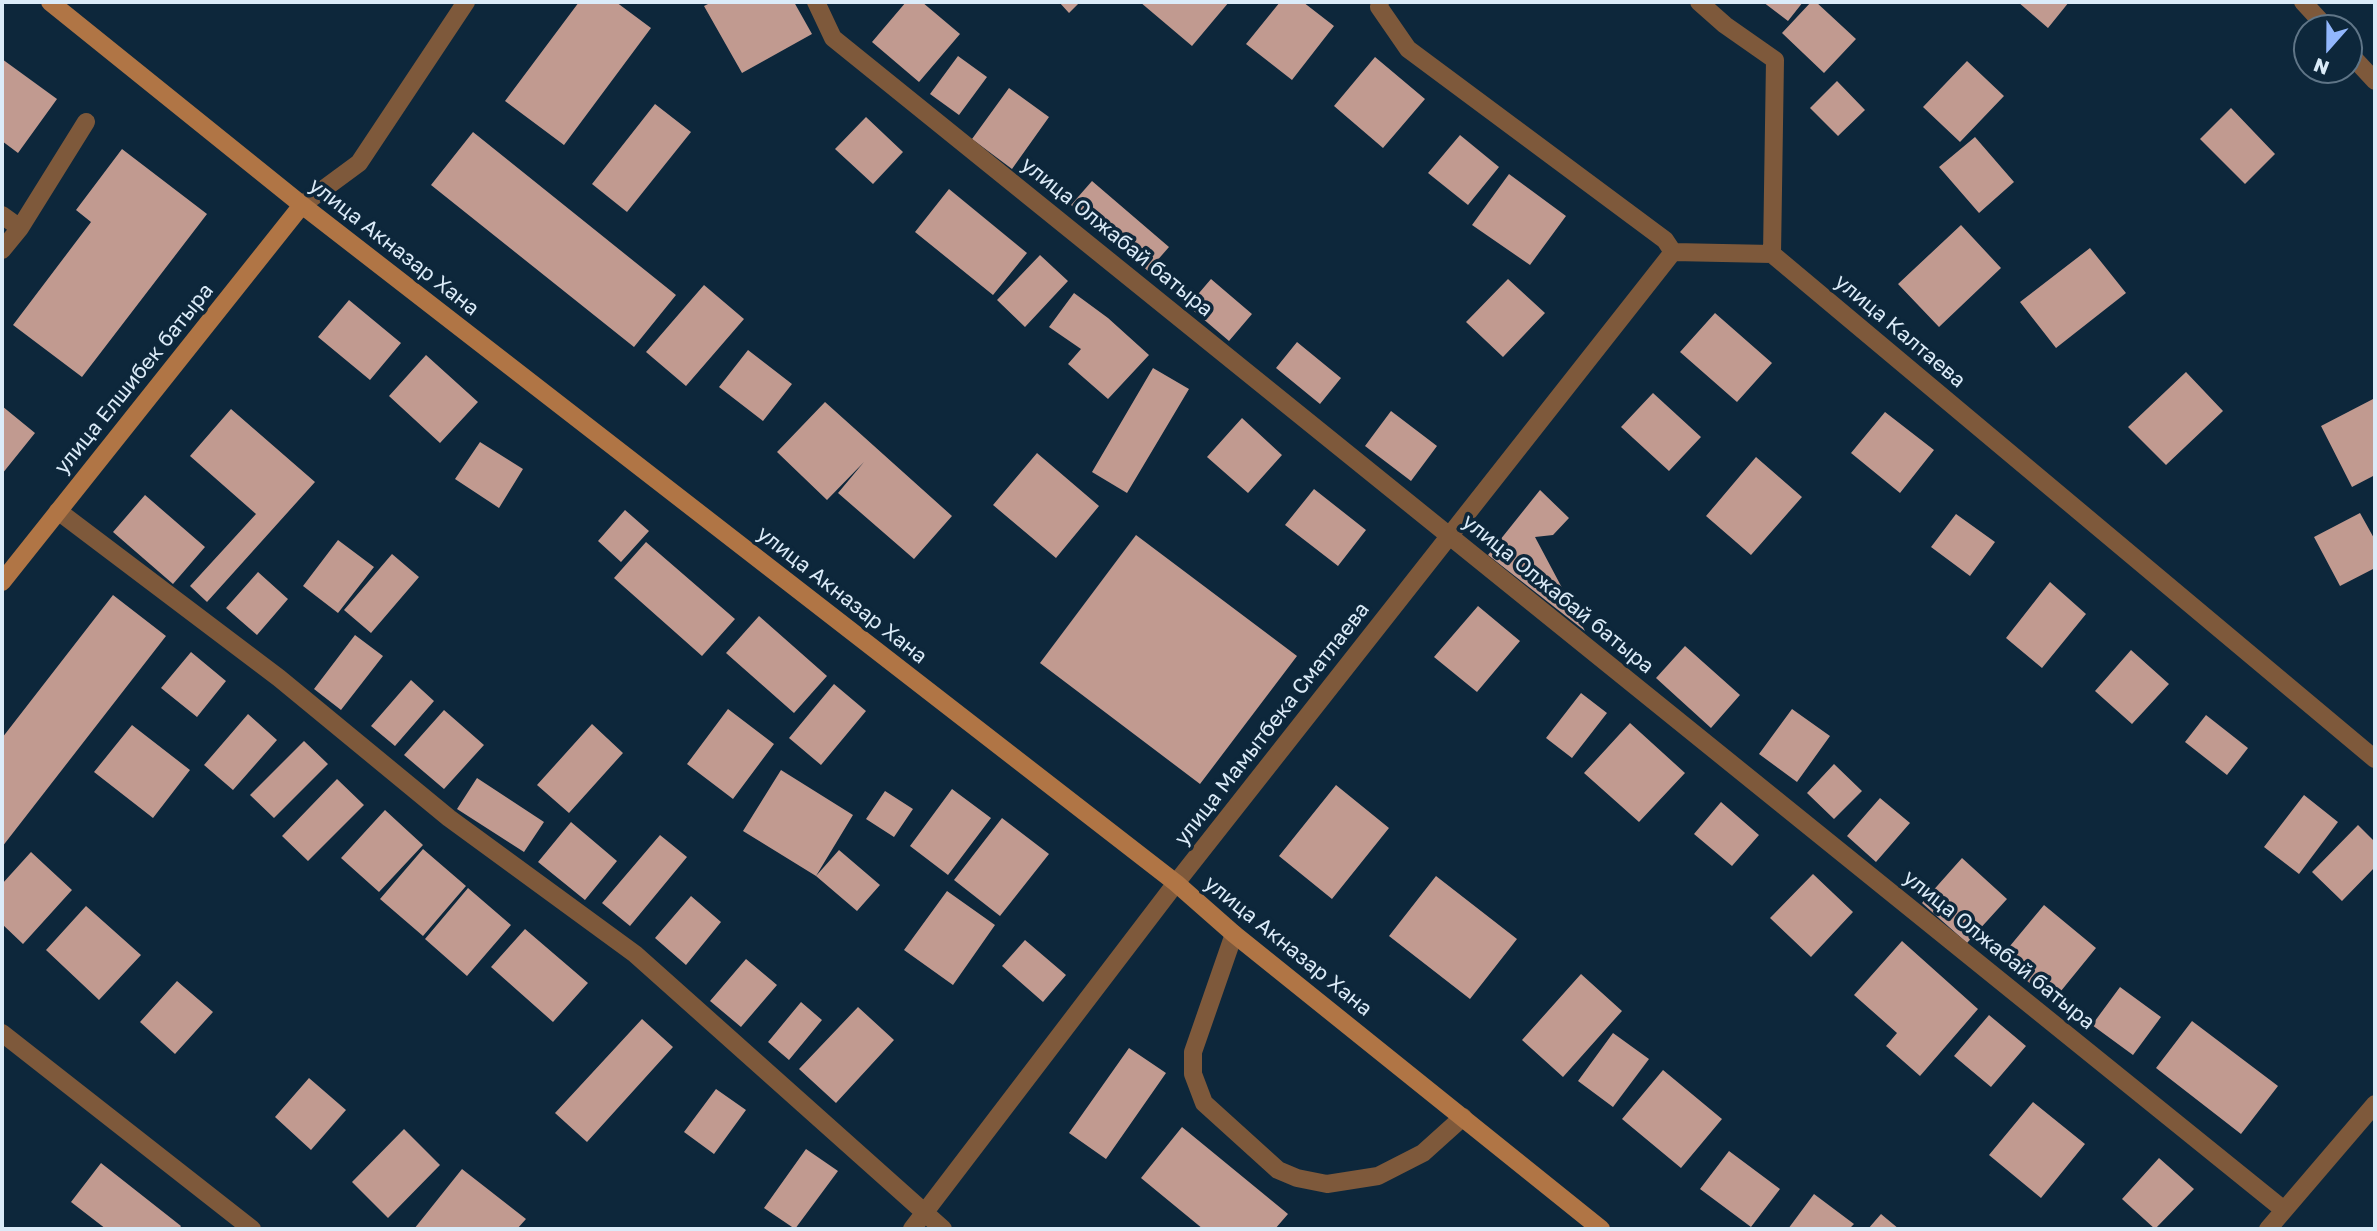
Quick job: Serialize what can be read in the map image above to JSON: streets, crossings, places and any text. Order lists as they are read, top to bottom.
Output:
{
  "streets": {
    "main road": ["улица Акназар Хана", "улица Елшибек батыра"],
    "street": ["улица Олжабай батыра", "улица Калтаева", "улица Мамытбека Сматлаева"]
  },
  "crossings": [
    ["улица Олжабай батыра", "улица Мамытбека Сматлаева"],
    ["улица Акназар Хана", "улица Елшибек батыра"],
    ["улица Акназар Хана", "улица Мамытбека Сматлаева"]
  ],
  "north": "bottom"
}
